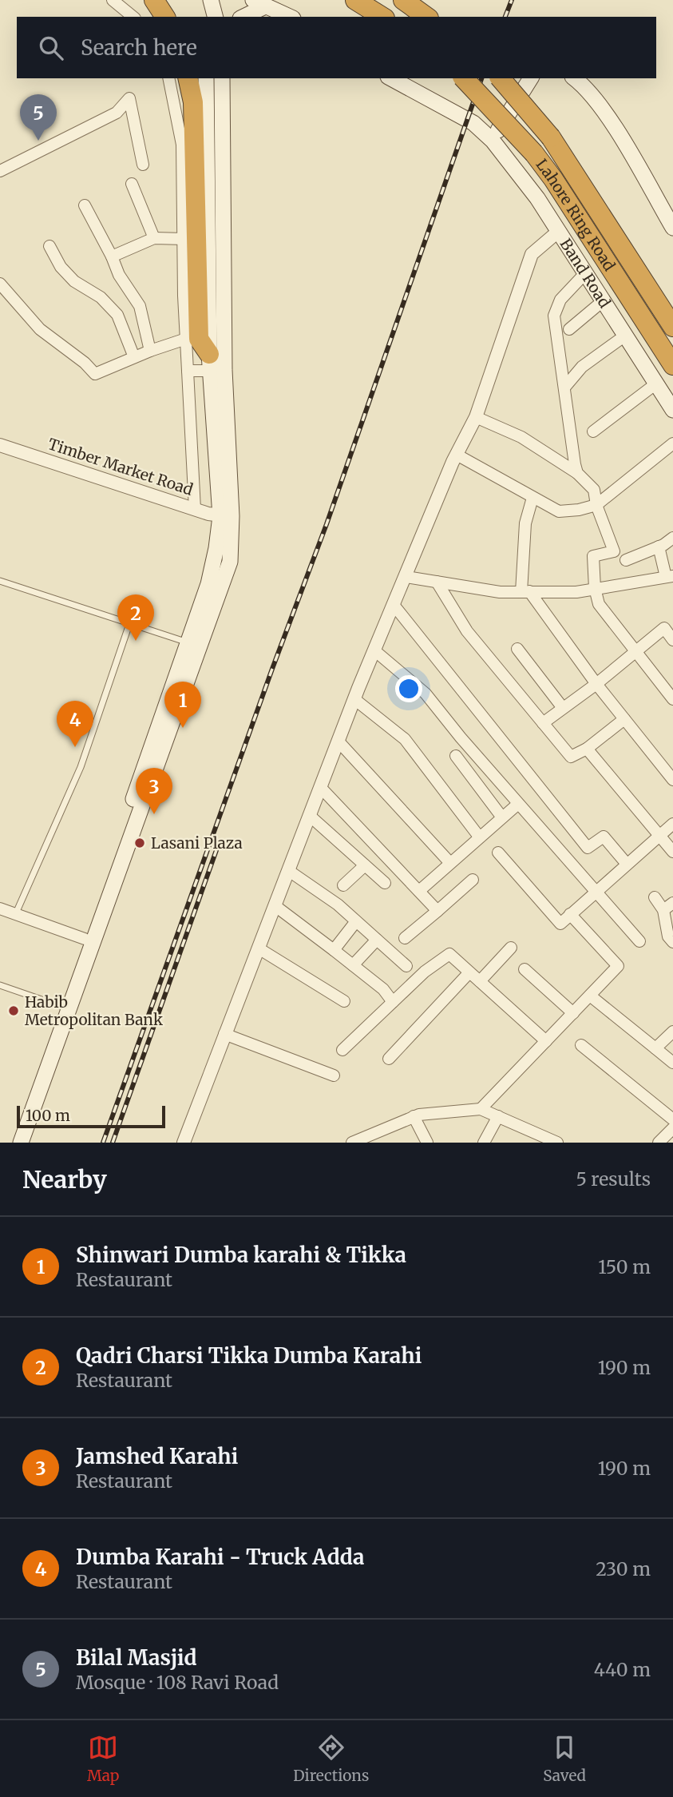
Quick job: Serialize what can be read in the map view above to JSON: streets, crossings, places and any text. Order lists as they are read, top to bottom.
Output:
{
  "streets": {
    "highway": ["Lahore Ring Road"],
    "main road": ["Band Road"],
    "street": ["Timber Market Road"]
  },
  "places": ["Lasani Plaza", "Habib Metropolitan Bank"],
  "scale_bar": "100 m",
  "page": {
    "search": "Search here",
    "pins": [
      "5",
      "2",
      "1",
      "4",
      "3"
    ],
    "scale": "100 m",
    "heading": ["Nearby", "5 results"],
    "list": [
      {
        "mark": "1",
        "name": "Shinwari Dumba karahi & Tikka",
        "note": "Restaurant",
        "value": "150 m"
      },
      {
        "mark": "2",
        "name": "Qadri Charsi Tikka Dumba Karahi",
        "note": "Restaurant",
        "value": "190 m"
      },
      {
        "mark": "3",
        "name": "Jamshed Karahi",
        "note": "Restaurant",
        "value": "190 m"
      },
      {
        "mark": "4",
        "name": "Dumba Karahi - Truck Adda",
        "note": "Restaurant",
        "value": "230 m"
      },
      {
        "mark": "5",
        "name": "Bilal Masjid",
        "note": "Mosque · 108 Ravi Road",
        "value": "440 m"
      }
    ],
    "nav": ["Map", "Directions", "Saved"]
  }
}
